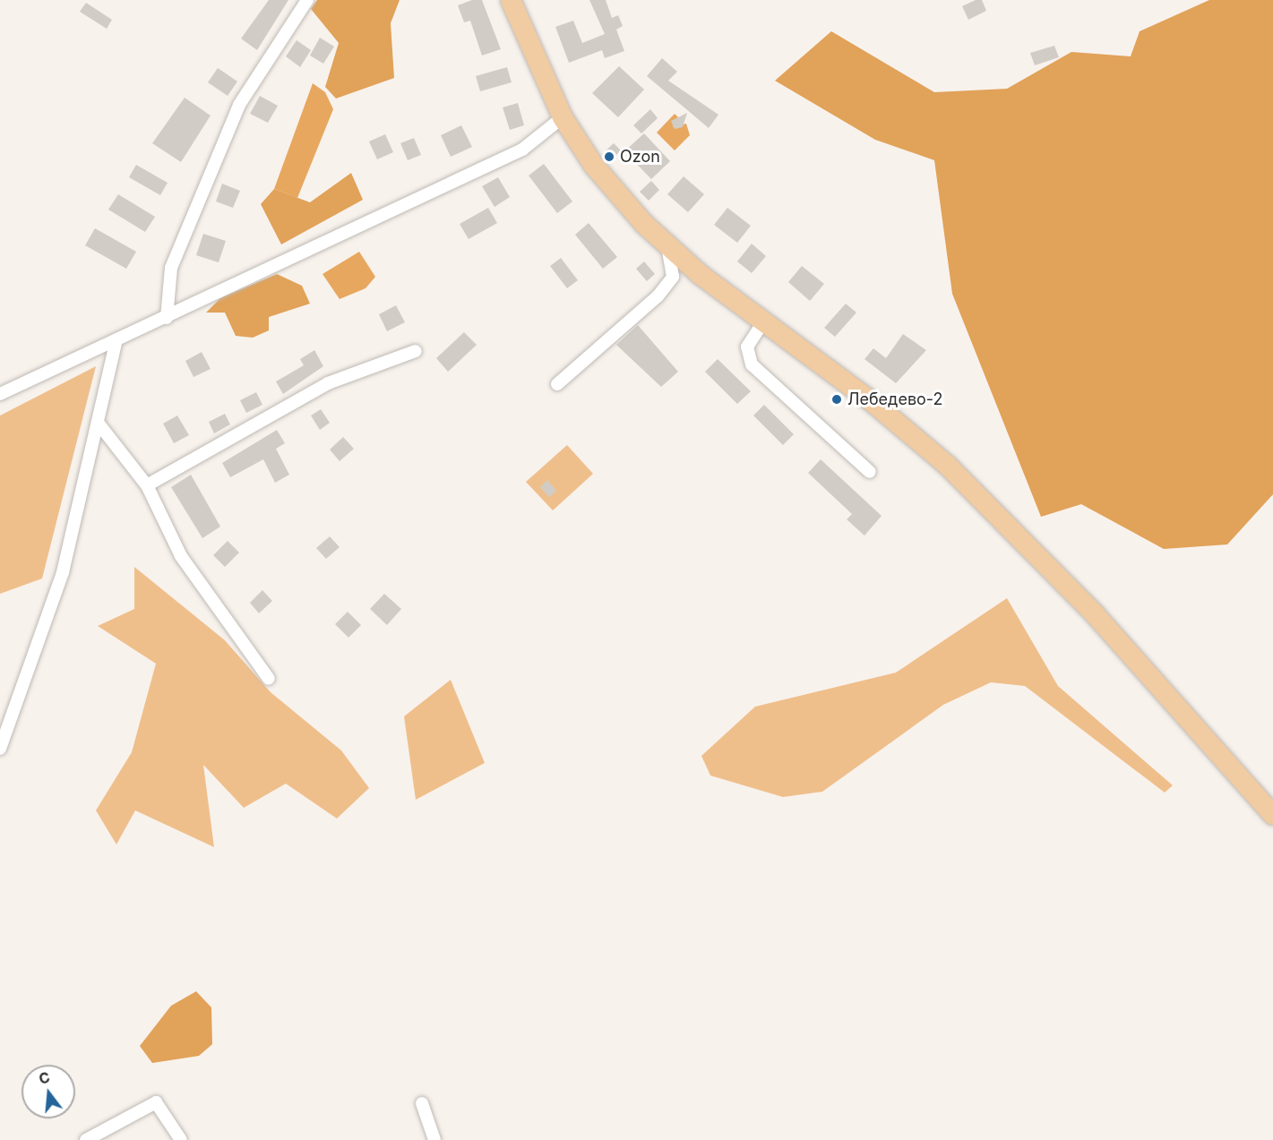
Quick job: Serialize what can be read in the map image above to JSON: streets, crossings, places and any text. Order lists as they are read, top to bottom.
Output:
{
  "places": ["Ozon", "Лебедево-2"],
  "north": "top"
}
